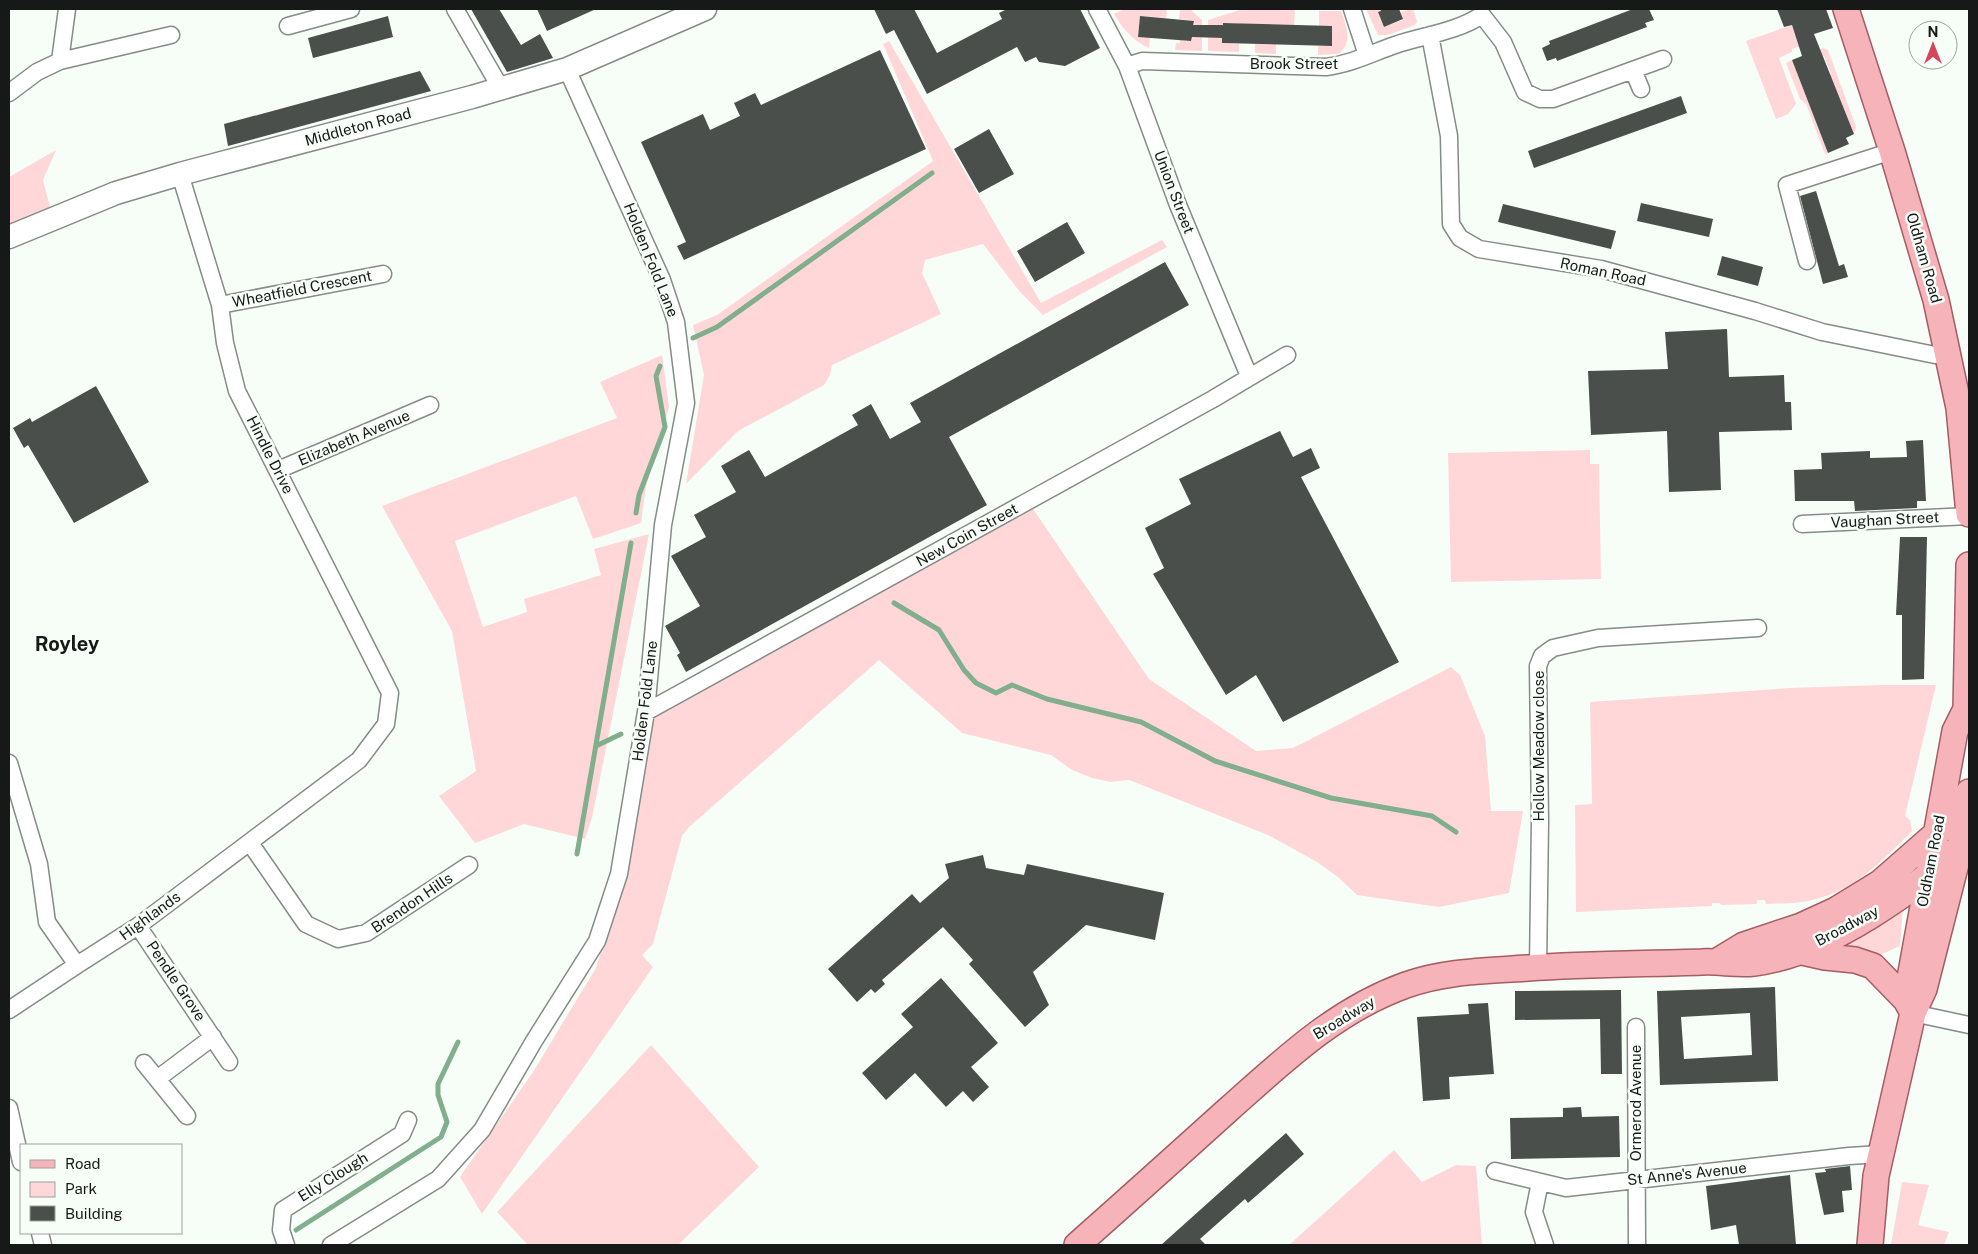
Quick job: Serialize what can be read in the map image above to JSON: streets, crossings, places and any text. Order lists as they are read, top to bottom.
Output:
{
  "streets": {
    "main road": ["Middleton Road", "Oldham Road", "Broadway"],
    "street": [
      "Brook Street",
      "Union Street",
      "Holden Fold Lane",
      "Roman Road",
      "Wheatfield Crescent",
      "Elizabeth Avenue",
      "Hindle Drive",
      "Vaughan Street",
      "New Coin Street",
      "Hollow Meadow close",
      "Brendon Hills",
      "Highlands",
      "Pendle Grove",
      "Ormerod Avenue",
      "St Anne's Avenue",
      "Elly Clough"
    ]
  },
  "crossings": [
    ["Brook Street", "Union Street"],
    ["Brook Street", "Roman Road"],
    ["Middleton Road", "Holden Fold Lane"],
    ["Middleton Road", "Hindle Drive"],
    ["Union Street", "New Coin Street"],
    ["Oldham Road", "Roman Road"],
    ["Oldham Road", "Vaughan Street"],
    ["Oldham Road", "Broadway"],
    ["Oldham Road", "St Anne's Avenue"],
    ["Holden Fold Lane", "New Coin Street"],
    ["Wheatfield Crescent", "Hindle Drive"],
    ["Elizabeth Avenue", "Hindle Drive"],
    ["Hindle Drive", "Highlands"],
    ["Hollow Meadow close", "Broadway"],
    ["Brendon Hills", "Highlands"],
    ["Highlands", "Pendle Grove"],
    ["Ormerod Avenue", "St Anne's Avenue"]
  ],
  "districts": ["Royley"],
  "legend": ["Road", "Park", "Building"],
  "north": "top"
}
